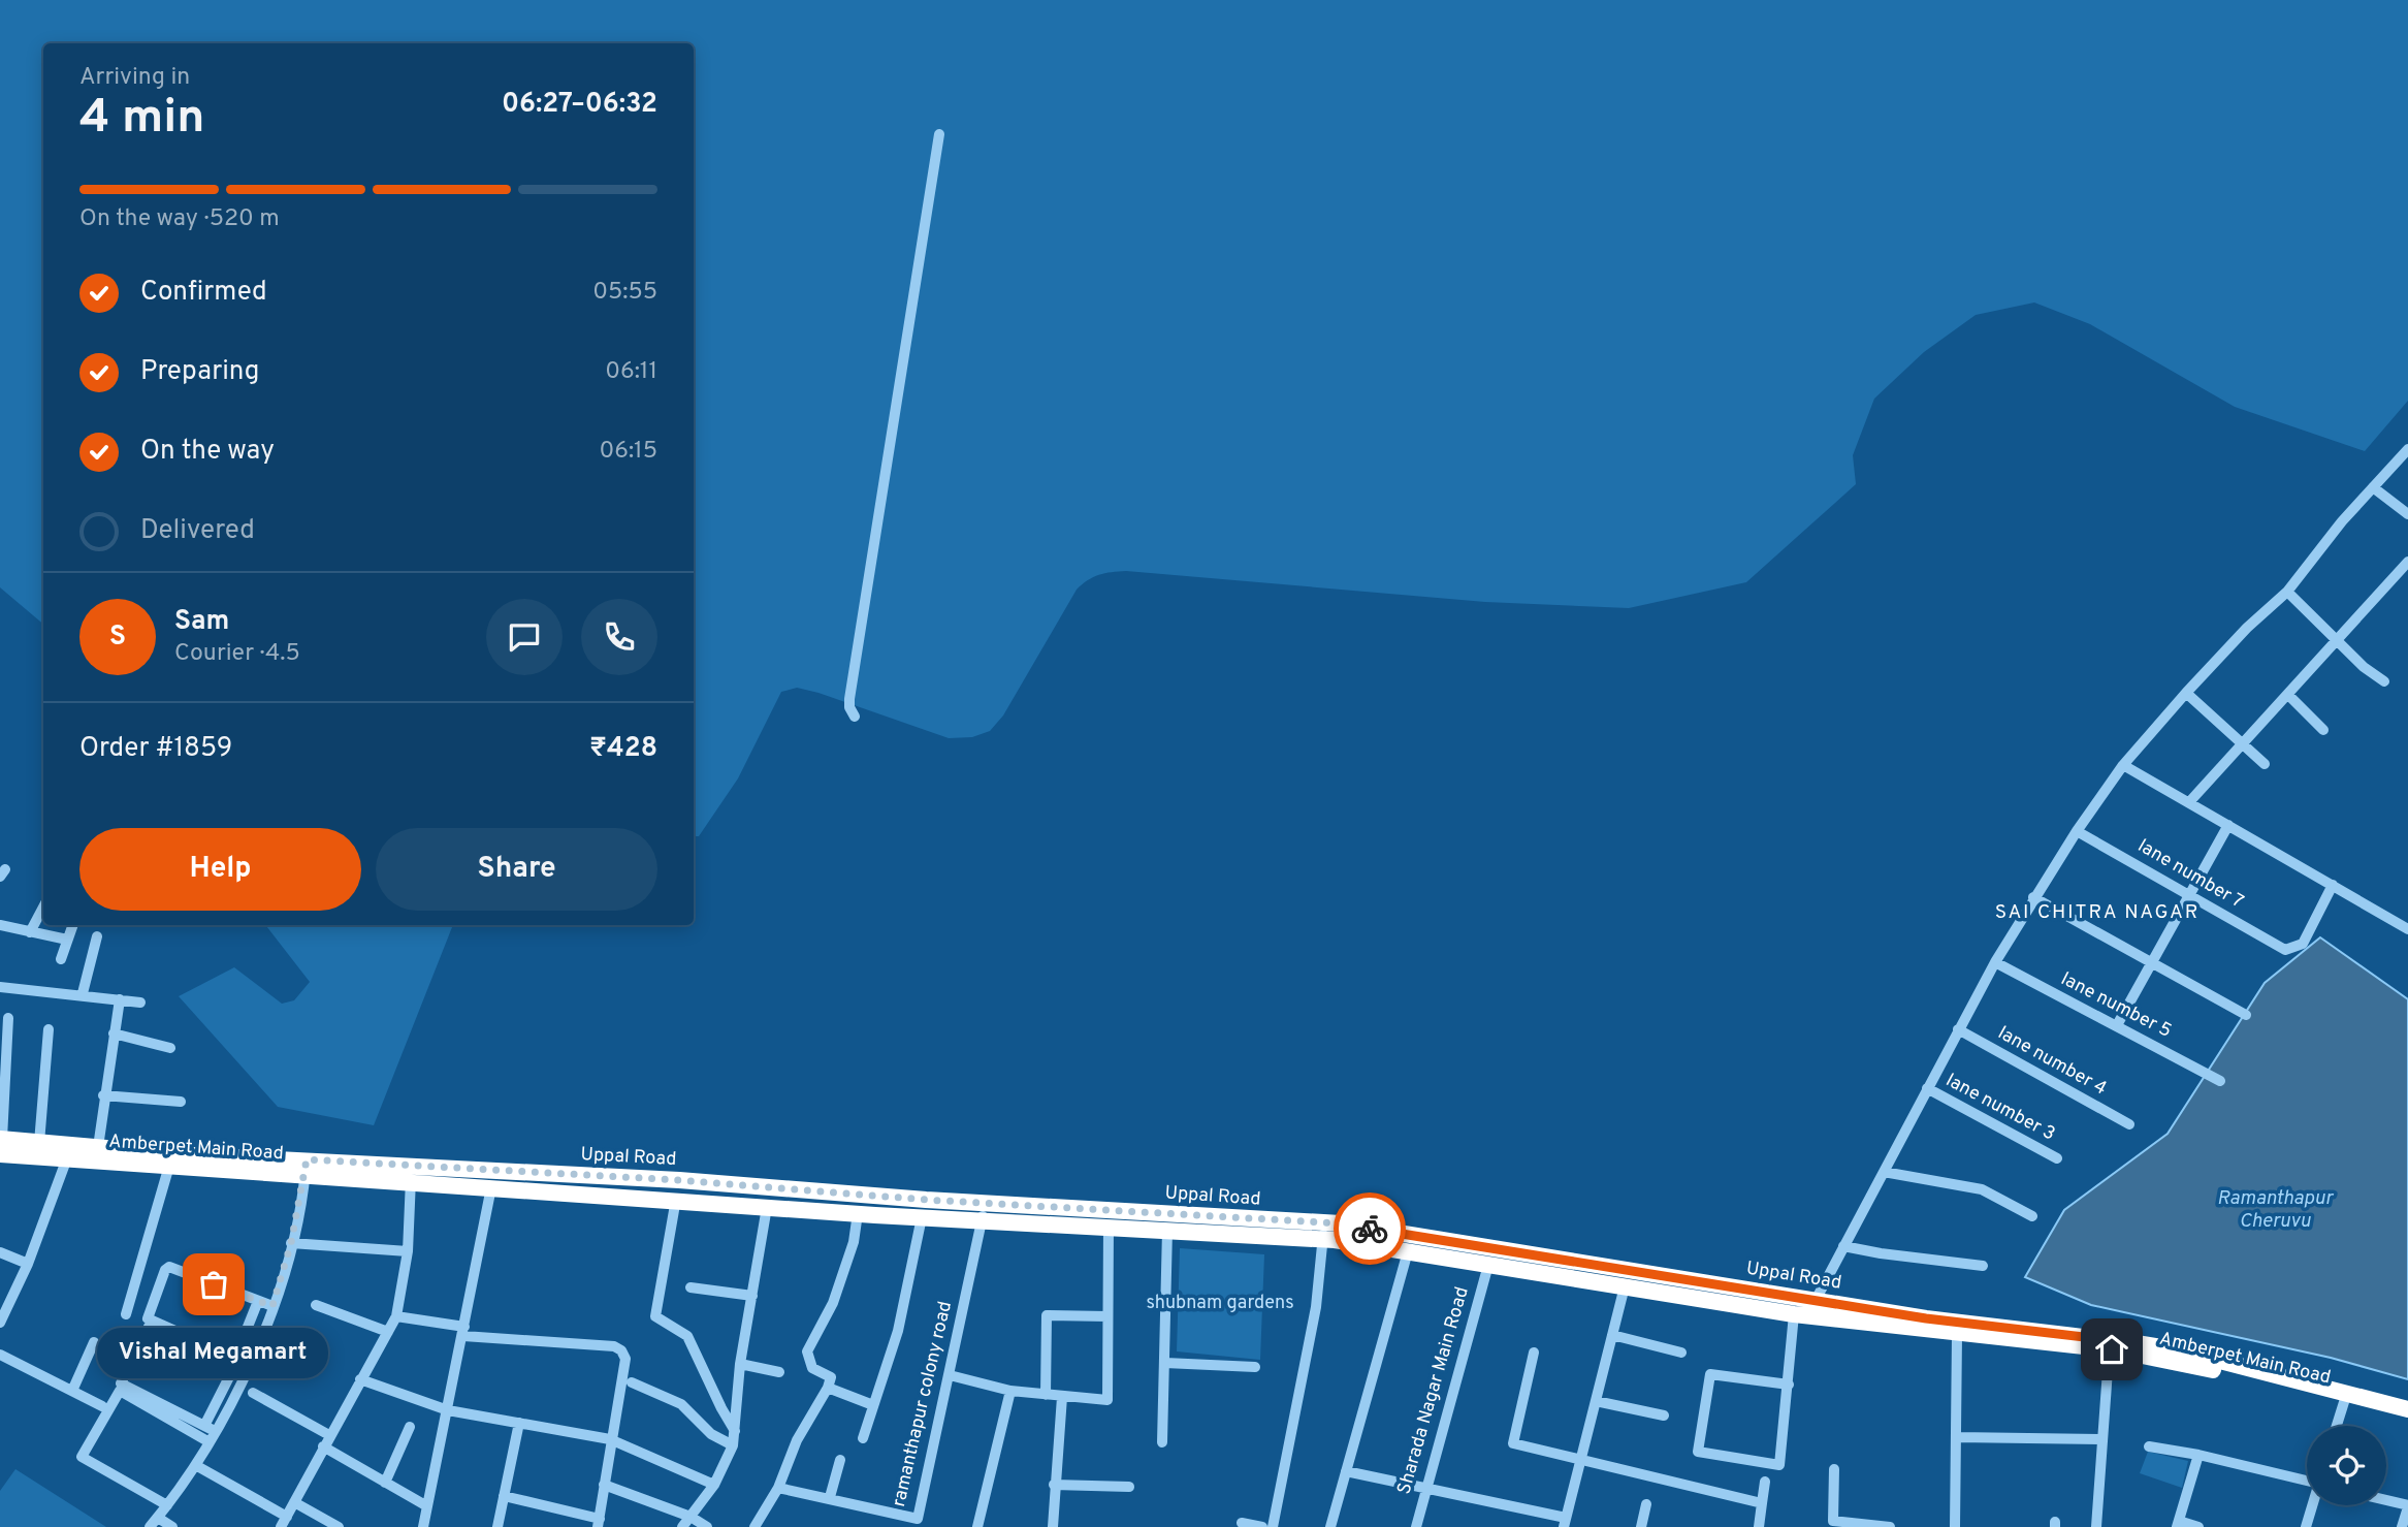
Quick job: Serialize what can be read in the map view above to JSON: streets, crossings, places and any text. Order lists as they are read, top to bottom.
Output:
{
  "streets": {
    "highway": ["Amberpet Main Road", "Uppal Road"],
    "street": [
      "lane number 7",
      "lane number 5",
      "lane number 4",
      "lane number 3",
      "Sharada Nagar Main Road",
      "ramanthapur colony road"
    ]
  },
  "crossings": [
    ["Amberpet Main Road", "Uppal Road"],
    ["Amberpet Main Road", "Sharada Nagar Main Road"],
    ["Amberpet Main Road", "ramanthapur colony road"],
    ["Uppal Road", "ramanthapur colony road"]
  ],
  "districts": ["SAI CHITRA NAGAR"],
  "water": ["Ramanthapur Cheruvu"],
  "parks": ["shubnam gardens"],
  "places": ["Vishal Megamart"],
  "page": {
    "heading": ["4 min", "Arriving in", "06:27–06:32"],
    "panel": [
      "Sam",
      "Courier · 4.5",
      "Order #1859",
      "₹428"
    ],
    "bar": "On the way · 520 m",
    "list": [
      ["Confirmed", "05:55"],
      ["Preparing", "06:11"],
      ["On the way", "06:15"],
      "Delivered"
    ],
    "round": "S",
    "buttons": ["Help", "Share"],
    "bubble": "Vishal Megamart"
  }
}
